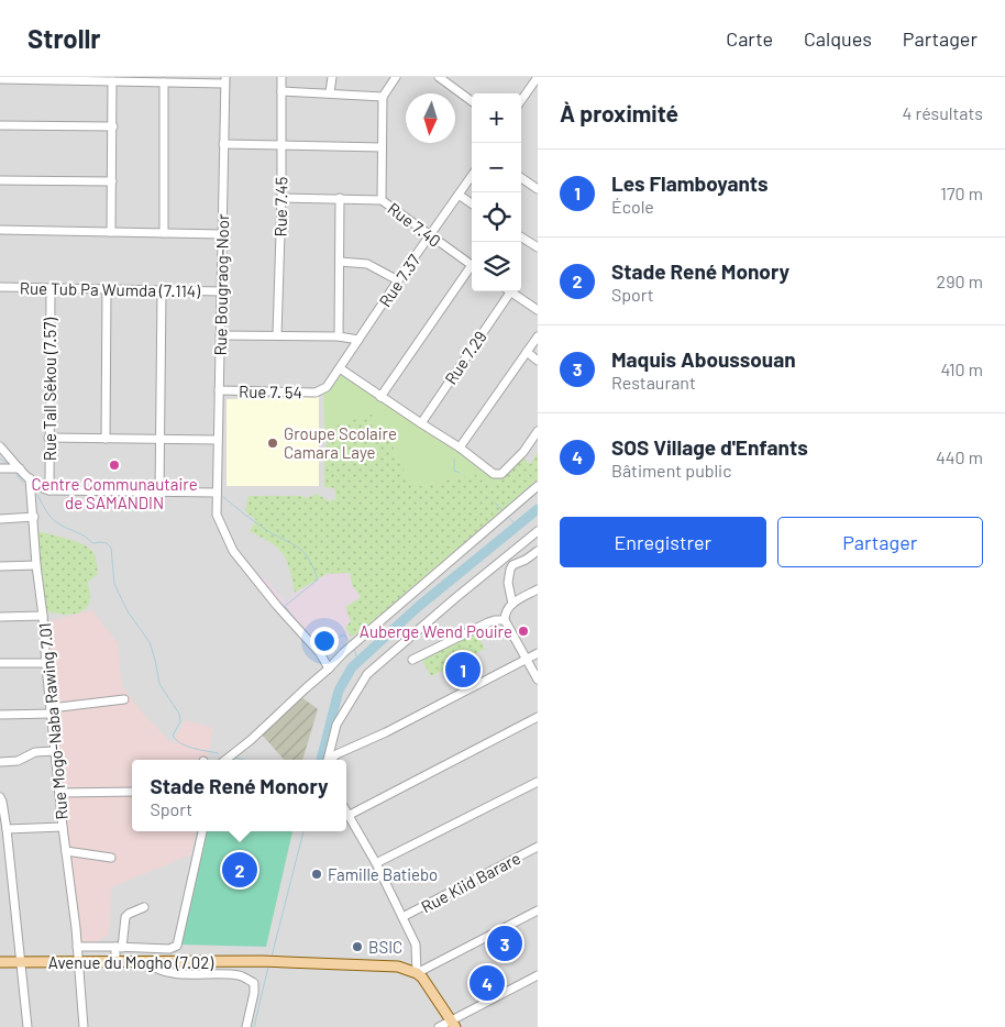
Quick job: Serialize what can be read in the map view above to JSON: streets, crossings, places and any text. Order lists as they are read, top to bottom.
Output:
{
  "streets": {
    "main road": ["Avenue du Mogho (7.02)"],
    "street": [
      "Rue 7.45",
      "Rue 7.40",
      "Rue 7.37",
      "Rue Bougraog-Noor",
      "Rue Tub Pa Wumda (7.114)",
      "Rue 7.29",
      "Rue Tall Sékou (7.57)",
      "Rue 7. 54",
      "Rue Mogo-Naba Rawing 7.01",
      "Rue Kiid Barare"
    ]
  },
  "crossings": [
    ["Rue 7.45", "Rue 7.40"],
    ["Rue 7.40", "Rue 7.37"],
    ["Rue 7.37", "Rue 7. 54"],
    ["Rue Bougraog-Noor", "Rue Tub Pa Wumda (7.114)"],
    ["Rue Bougraog-Noor", "Rue 7. 54"],
    ["Rue Tub Pa Wumda (7.114)", "Rue Tall Sékou (7.57)"],
    ["Rue Mogo-Naba Rawing 7.01", "Avenue du Mogho (7.02)"]
  ],
  "places": [
    "Groupe Scolaire Camara Laye",
    "Centre Communautaire de SAMANDIN",
    "Auberge Wend Pouire",
    "Famille Batiebo",
    "BSIC"
  ],
  "north": "bottom",
  "page": {
    "header": "Strollr",
    "nav": ["Carte", "Calques", "Partager"],
    "heading": ["À proximité", "4 résultats"],
    "map_buttons": ["+", "−"],
    "list": [
      {
        "mark": "1",
        "name": "Les Flamboyants",
        "note": "École",
        "value": "170 m"
      },
      {
        "mark": "2",
        "name": "Stade René Monory",
        "note": "Sport",
        "value": "290 m"
      },
      {
        "mark": "3",
        "name": "Maquis Aboussouan",
        "note": "Restaurant",
        "value": "410 m"
      },
      {
        "mark": "4",
        "name": "SOS Village d'Enfants",
        "note": "Bâtiment public",
        "value": "440 m"
      }
    ],
    "buttons": ["Enregistrer", "Partager"],
    "pins": [
      "1",
      "2",
      "3",
      "4"
    ],
    "popup": ["Stade René Monory", "Sport"]
  }
}
